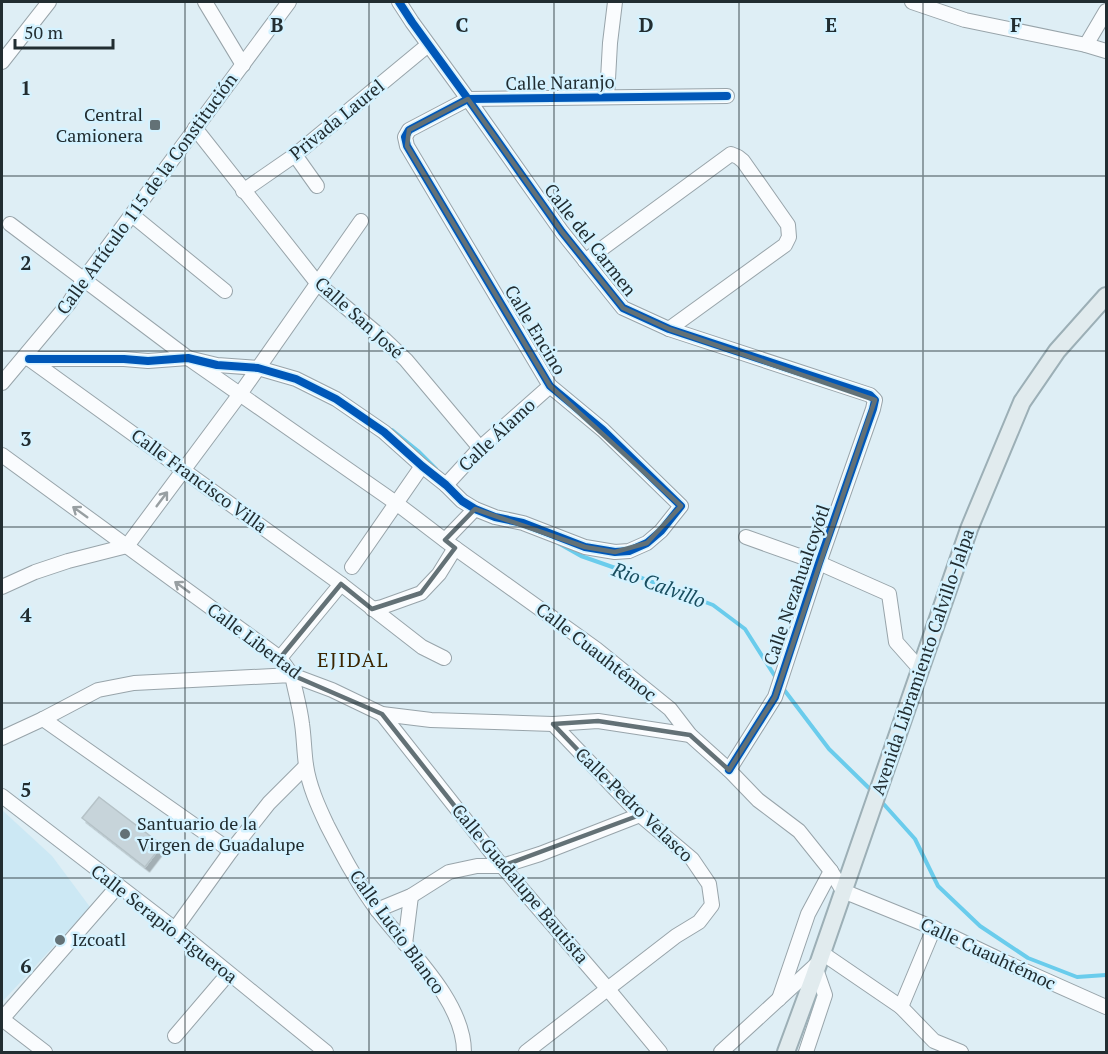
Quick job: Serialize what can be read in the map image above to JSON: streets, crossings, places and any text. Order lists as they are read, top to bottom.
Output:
{
  "streets": {
    "main road": ["Avenida Libramiento Calvillo-Jalpa"],
    "street": [
      "Calle Naranjo",
      "Privada Laurel",
      "Calle Artículo 115 de la Constitución",
      "Calle del Carmen",
      "Calle San José",
      "Calle Encino",
      "Calle Álamo",
      "Calle Francisco Villa",
      "Calle Nezahualcoyótl",
      "Calle Libertad",
      "Calle Cuauhtémoc",
      "Calle Pedro Velasco",
      "Calle Guadalupe Bautista",
      "Calle Serapio Figueroa",
      "Calle Lucio Blanco"
    ]
  },
  "crossings": [
    ["Calle Naranjo", "Calle del Carmen"],
    ["Calle Naranjo", "Calle Encino"],
    ["Privada Laurel", "Calle del Carmen"],
    ["Privada Laurel", "Calle San José"],
    ["Calle Artículo 115 de la Constitución", "Calle San José"],
    ["Calle Artículo 115 de la Constitución", "Calle Francisco Villa"],
    ["Calle Artículo 115 de la Constitución", "Calle Cuauhtémoc"],
    ["Calle del Carmen", "Calle Nezahualcoyótl"],
    ["Calle San José", "Calle Álamo"],
    ["Calle Encino", "Calle Álamo"],
    ["Calle Nezahualcoyótl", "Calle Cuauhtémoc"],
    ["Calle Libertad", "Calle Cuauhtémoc"],
    ["Calle Libertad", "Calle Pedro Velasco"],
    ["Calle Libertad", "Calle Guadalupe Bautista"],
    ["Calle Libertad", "Calle Lucio Blanco"],
    ["Calle Cuauhtémoc", "Avenida Libramiento Calvillo-Jalpa"],
    ["Calle Pedro Velasco", "Calle Guadalupe Bautista"]
  ],
  "one_way": ["Calle Libertad"],
  "districts": ["EJIDAL"],
  "water": ["Rio Calvillo"],
  "places": {
    "transit": ["Central Camionera"],
    "other": ["Santuario de la Virgen de Guadalupe", "Izcoatl"]
  },
  "scale_bar": "50 m",
  "grid": {
    "columns": [
      "B",
      "C",
      "D",
      "E",
      "F"
    ],
    "rows": [
      "1",
      "2",
      "3",
      "4",
      "5",
      "6"
    ]
  }
}
